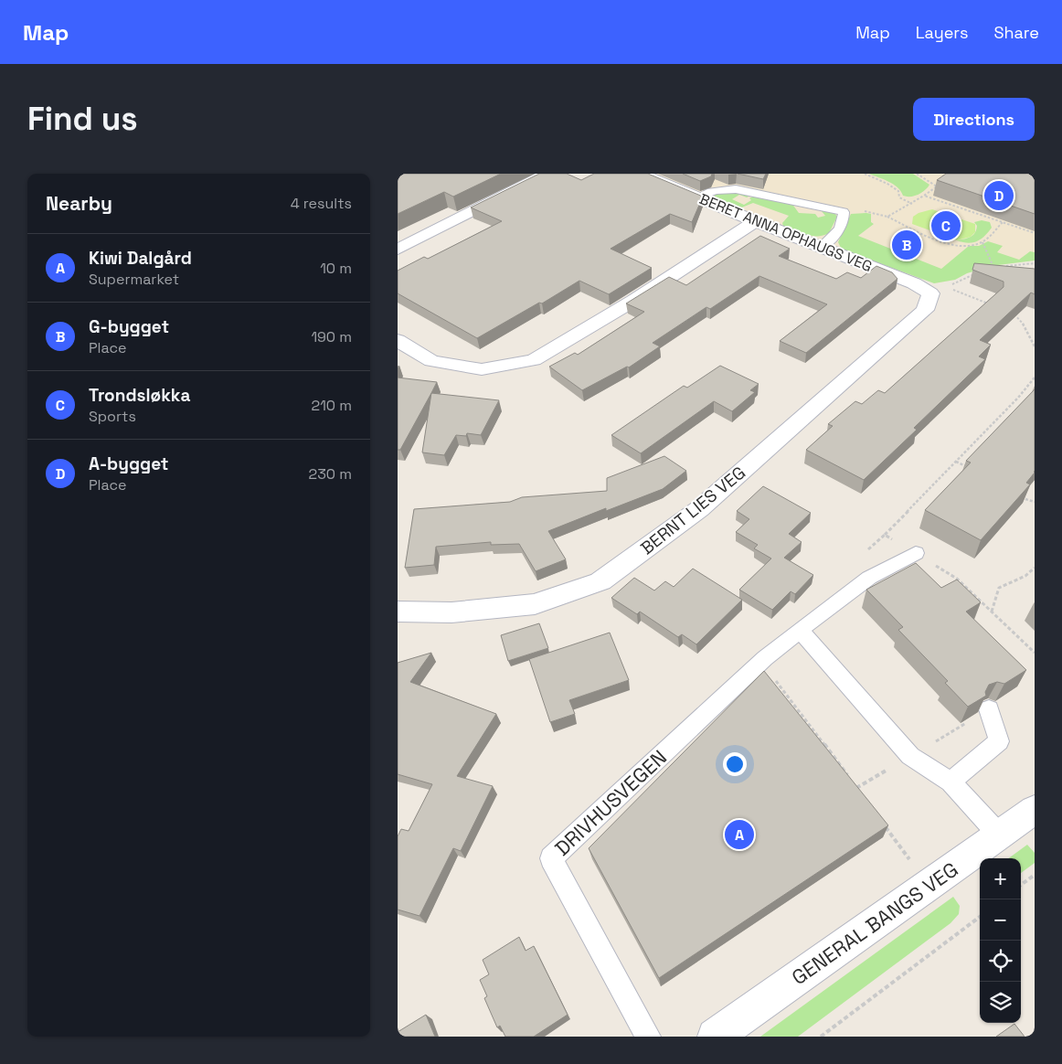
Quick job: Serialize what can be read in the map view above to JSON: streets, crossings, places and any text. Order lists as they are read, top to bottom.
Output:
{
  "streets": {
    "street": ["BERET ANNA OPHAUGS VEG", "BERNT LIES VEG", "GENERAL BANGS VEG"],
    "lane": ["DRIVHUSVEGEN"]
  },
  "crossings": [
    ["BERET ANNA OPHAUGS VEG", "BERNT LIES VEG"]
  ],
  "page": {
    "header": "Map",
    "nav": ["Map", "Layers", "Share"],
    "buttons": "Directions",
    "title": "Find us",
    "heading": ["Nearby", "4 results"],
    "pins": [
      "D",
      "C",
      "B",
      "A"
    ],
    "list": [
      {
        "mark": "A",
        "name": "Kiwi Dalgård",
        "note": "Supermarket",
        "value": "10 m"
      },
      {
        "mark": "B",
        "name": "G-bygget",
        "note": "Place",
        "value": "190 m"
      },
      {
        "mark": "C",
        "name": "Trondsløkka",
        "note": "Sports",
        "value": "210 m"
      },
      {
        "mark": "D",
        "name": "A-bygget",
        "note": "Place",
        "value": "230 m"
      }
    ],
    "map_buttons": ["+", "−"]
  }
}
